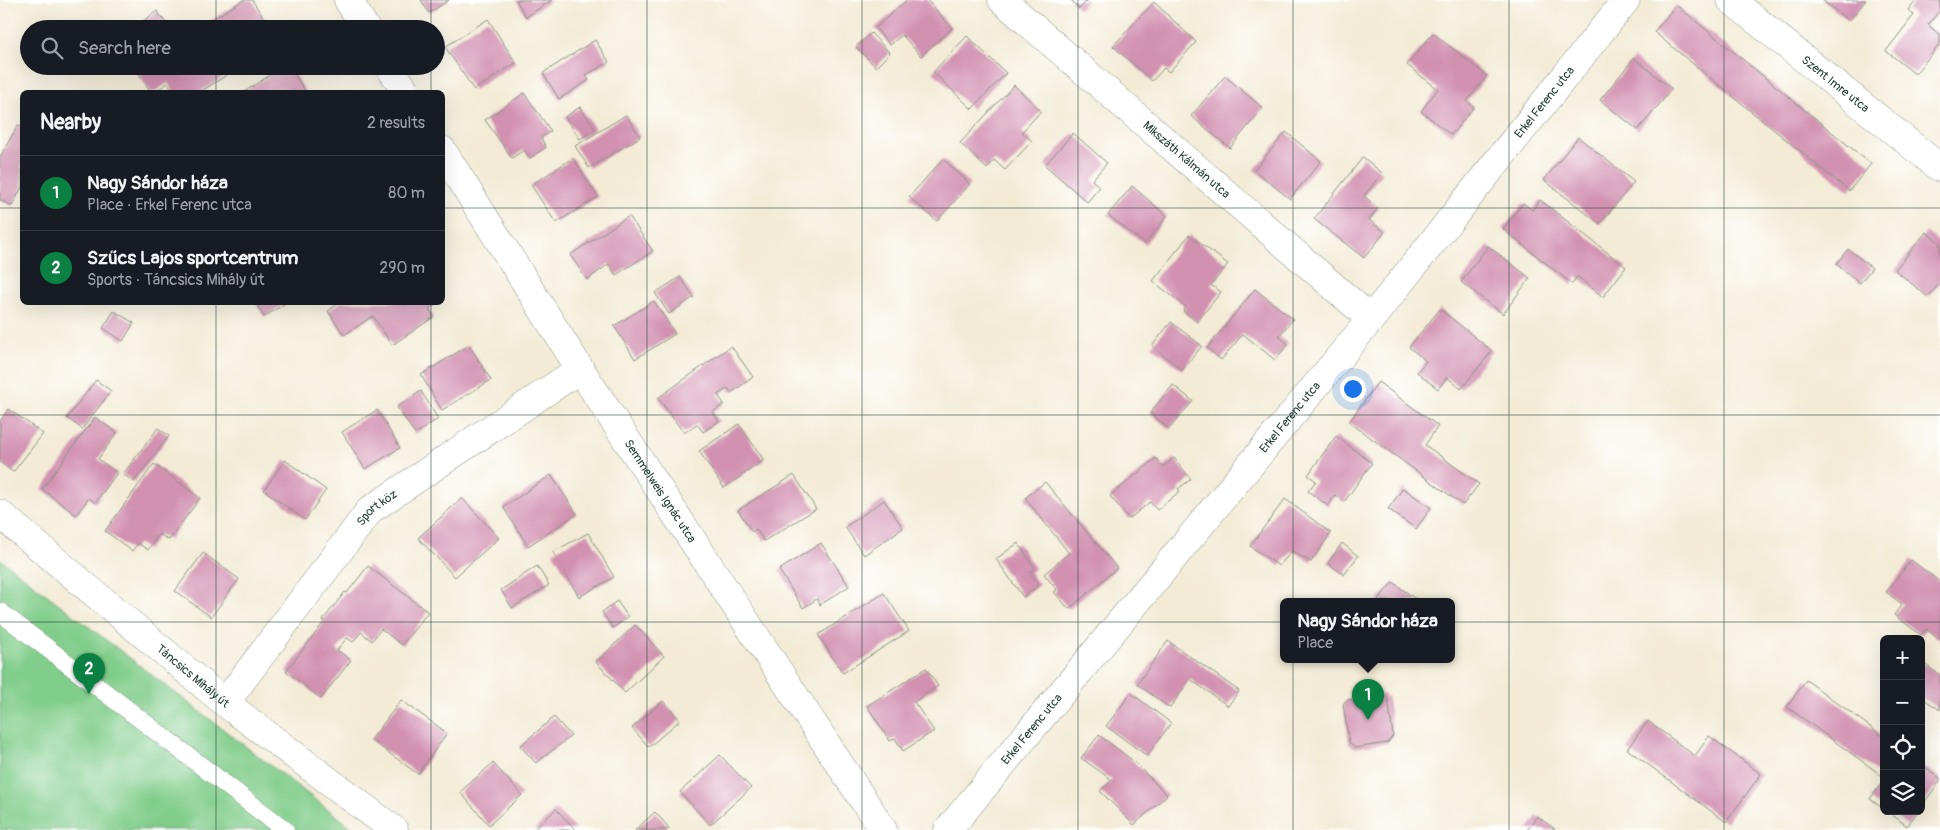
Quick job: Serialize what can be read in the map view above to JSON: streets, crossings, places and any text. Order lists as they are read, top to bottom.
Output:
{
  "streets": {
    "street": [
      "Szent Imre utca",
      "Erkel Ferenc utca",
      "Mikszáth Kálmán utca",
      "Semmelweis Ignác utca",
      "Sport köz",
      "Táncsics Mihály út"
    ]
  },
  "crossings": [
    ["Erkel Ferenc utca", "Mikszáth Kálmán utca"],
    ["Semmelweis Ignác utca", "Sport köz"],
    ["Sport köz", "Táncsics Mihály út"]
  ],
  "page": {
    "search": "Search here",
    "heading": ["Nearby", "2 results"],
    "list": [
      {
        "mark": "1",
        "name": "Nagy Sándor háza",
        "note": "Place · Erkel Ferenc utca",
        "value": "80 m"
      },
      {
        "mark": "2",
        "name": "Szűcs Lajos sportcentrum",
        "note": "Sports · Táncsics Mihály út",
        "value": "290 m"
      }
    ],
    "popup": ["Nagy Sándor háza", "Place"],
    "map_buttons": ["+", "−"],
    "pins": ["2", "1"]
  }
}
